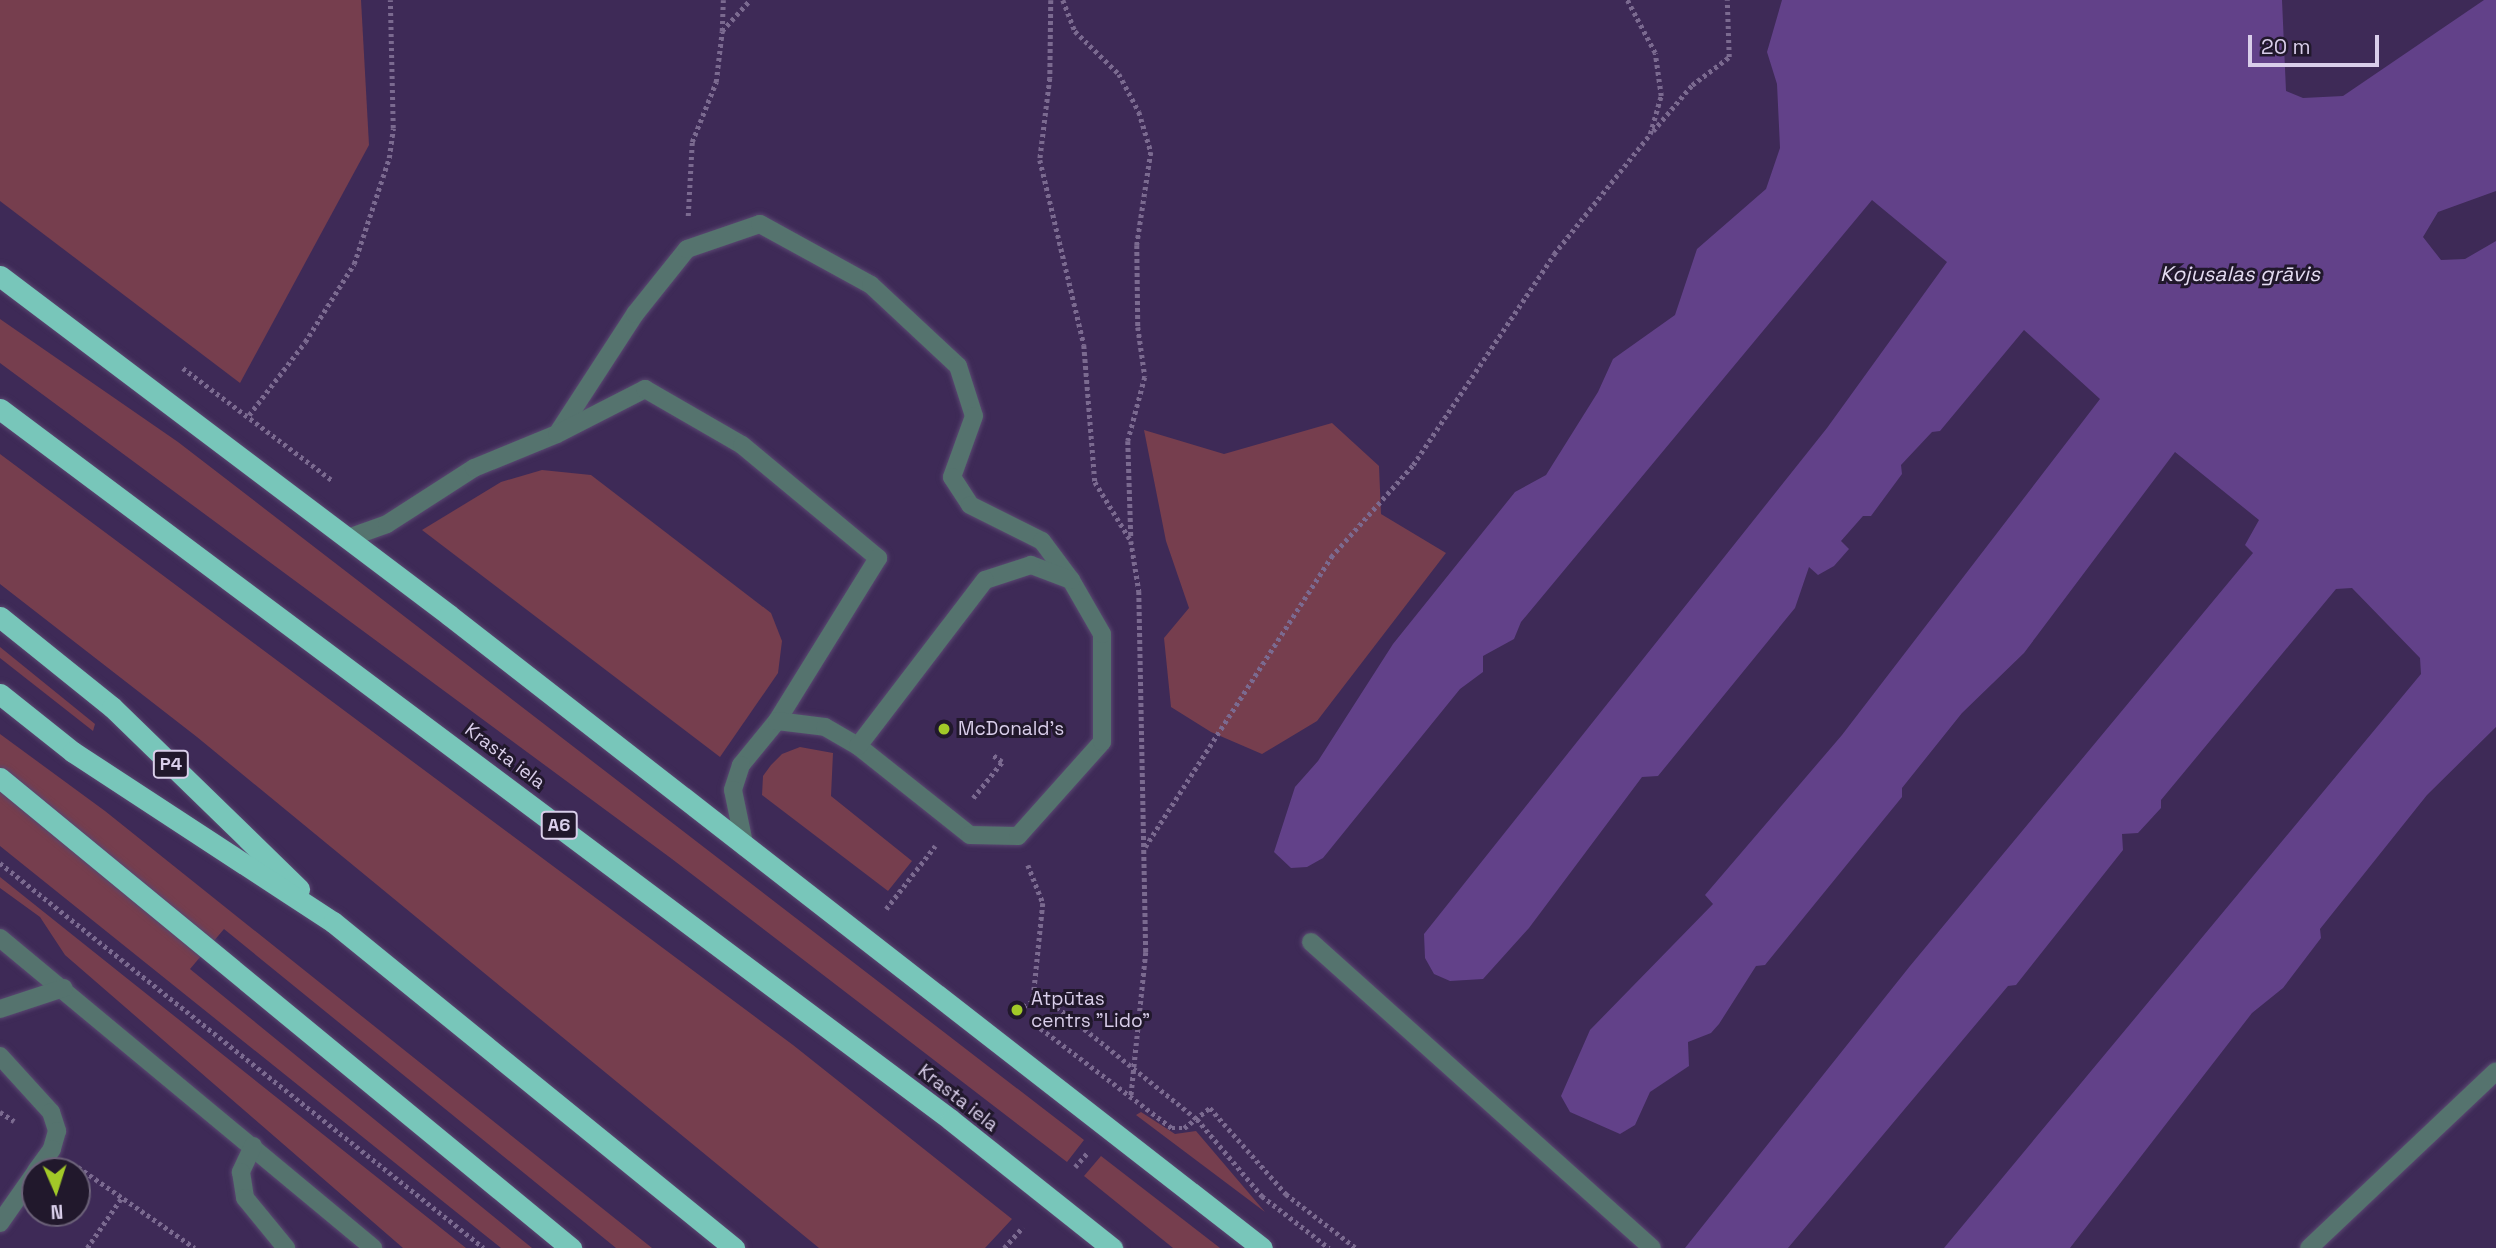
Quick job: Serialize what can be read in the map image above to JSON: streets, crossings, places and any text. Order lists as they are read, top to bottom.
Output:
{
  "streets": {
    "highway": ["Krasta iela", "P4", "A6"]
  },
  "water": ["Kojusalas grāvis"],
  "places": ["McDonald's", "Atpūtas centrs \"Lido\""],
  "scale_bar": "20 m",
  "north": "bottom"
}
